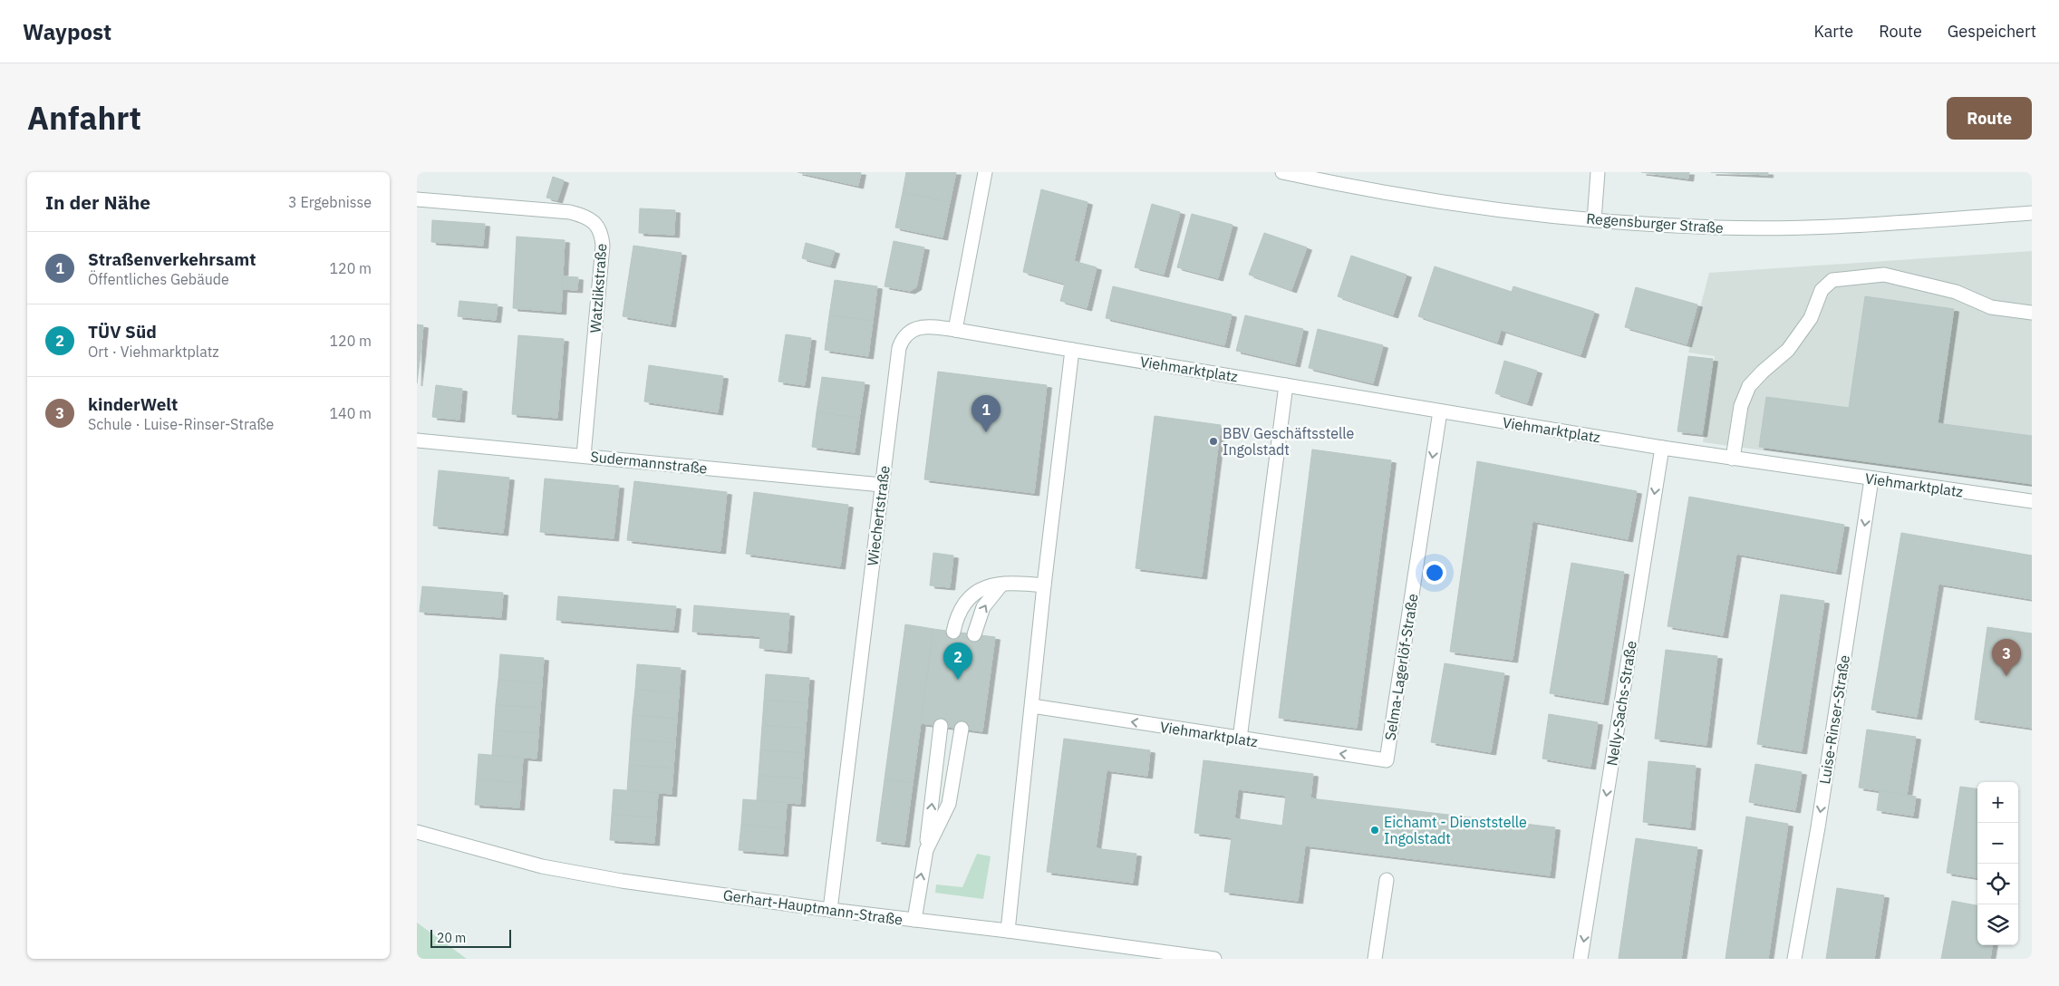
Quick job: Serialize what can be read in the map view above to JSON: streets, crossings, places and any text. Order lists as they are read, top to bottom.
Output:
{
  "streets": {
    "street": [
      "Regensburger Straße",
      "Watzlikstraße",
      "Viehmarktplatz",
      "Sudermannstraße",
      "Wiechertstraße",
      "Selma-Lagerlöf-Straße",
      "Nelly-Sachs-Straße",
      "Luise-Rinser-Straße",
      "Gerhart-Hauptmann-Straße"
    ]
  },
  "crossings": [
    ["Watzlikstraße", "Sudermannstraße"],
    ["Viehmarktplatz", "Wiechertstraße"],
    ["Viehmarktplatz", "Selma-Lagerlöf-Straße"],
    ["Viehmarktplatz", "Nelly-Sachs-Straße"],
    ["Viehmarktplatz", "Luise-Rinser-Straße"],
    ["Sudermannstraße", "Wiechertstraße"],
    ["Wiechertstraße", "Gerhart-Hauptmann-Straße"]
  ],
  "one_way": ["Selma-Lagerlöf-Straße", "Nelly-Sachs-Straße", "Luise-Rinser-Straße"],
  "places": ["BBV Geschäftsstelle Ingolstadt", "Eichamt - Dienststelle Ingolstadt"],
  "scale_bar": "20 m",
  "page": {
    "header": "Waypost",
    "nav": ["Karte", "Route", "Gespeichert"],
    "title": "Anfahrt",
    "buttons": "Route",
    "heading": ["In der Nähe", "3 Ergebnisse"],
    "list": [
      {
        "mark": "1",
        "name": "Straßenverkehrsamt",
        "note": "Öffentliches Gebäude",
        "value": "120 m"
      },
      {
        "mark": "2",
        "name": "TÜV Süd",
        "note": "Ort · Viehmarktplatz",
        "value": "120 m"
      },
      {
        "mark": "3",
        "name": "kinderWelt",
        "note": "Schule · Luise-Rinser-Straße",
        "value": "140 m"
      }
    ],
    "pins": ["1", "3", "2"],
    "map_buttons": ["+", "−"],
    "scale": "20 m"
  }
}
